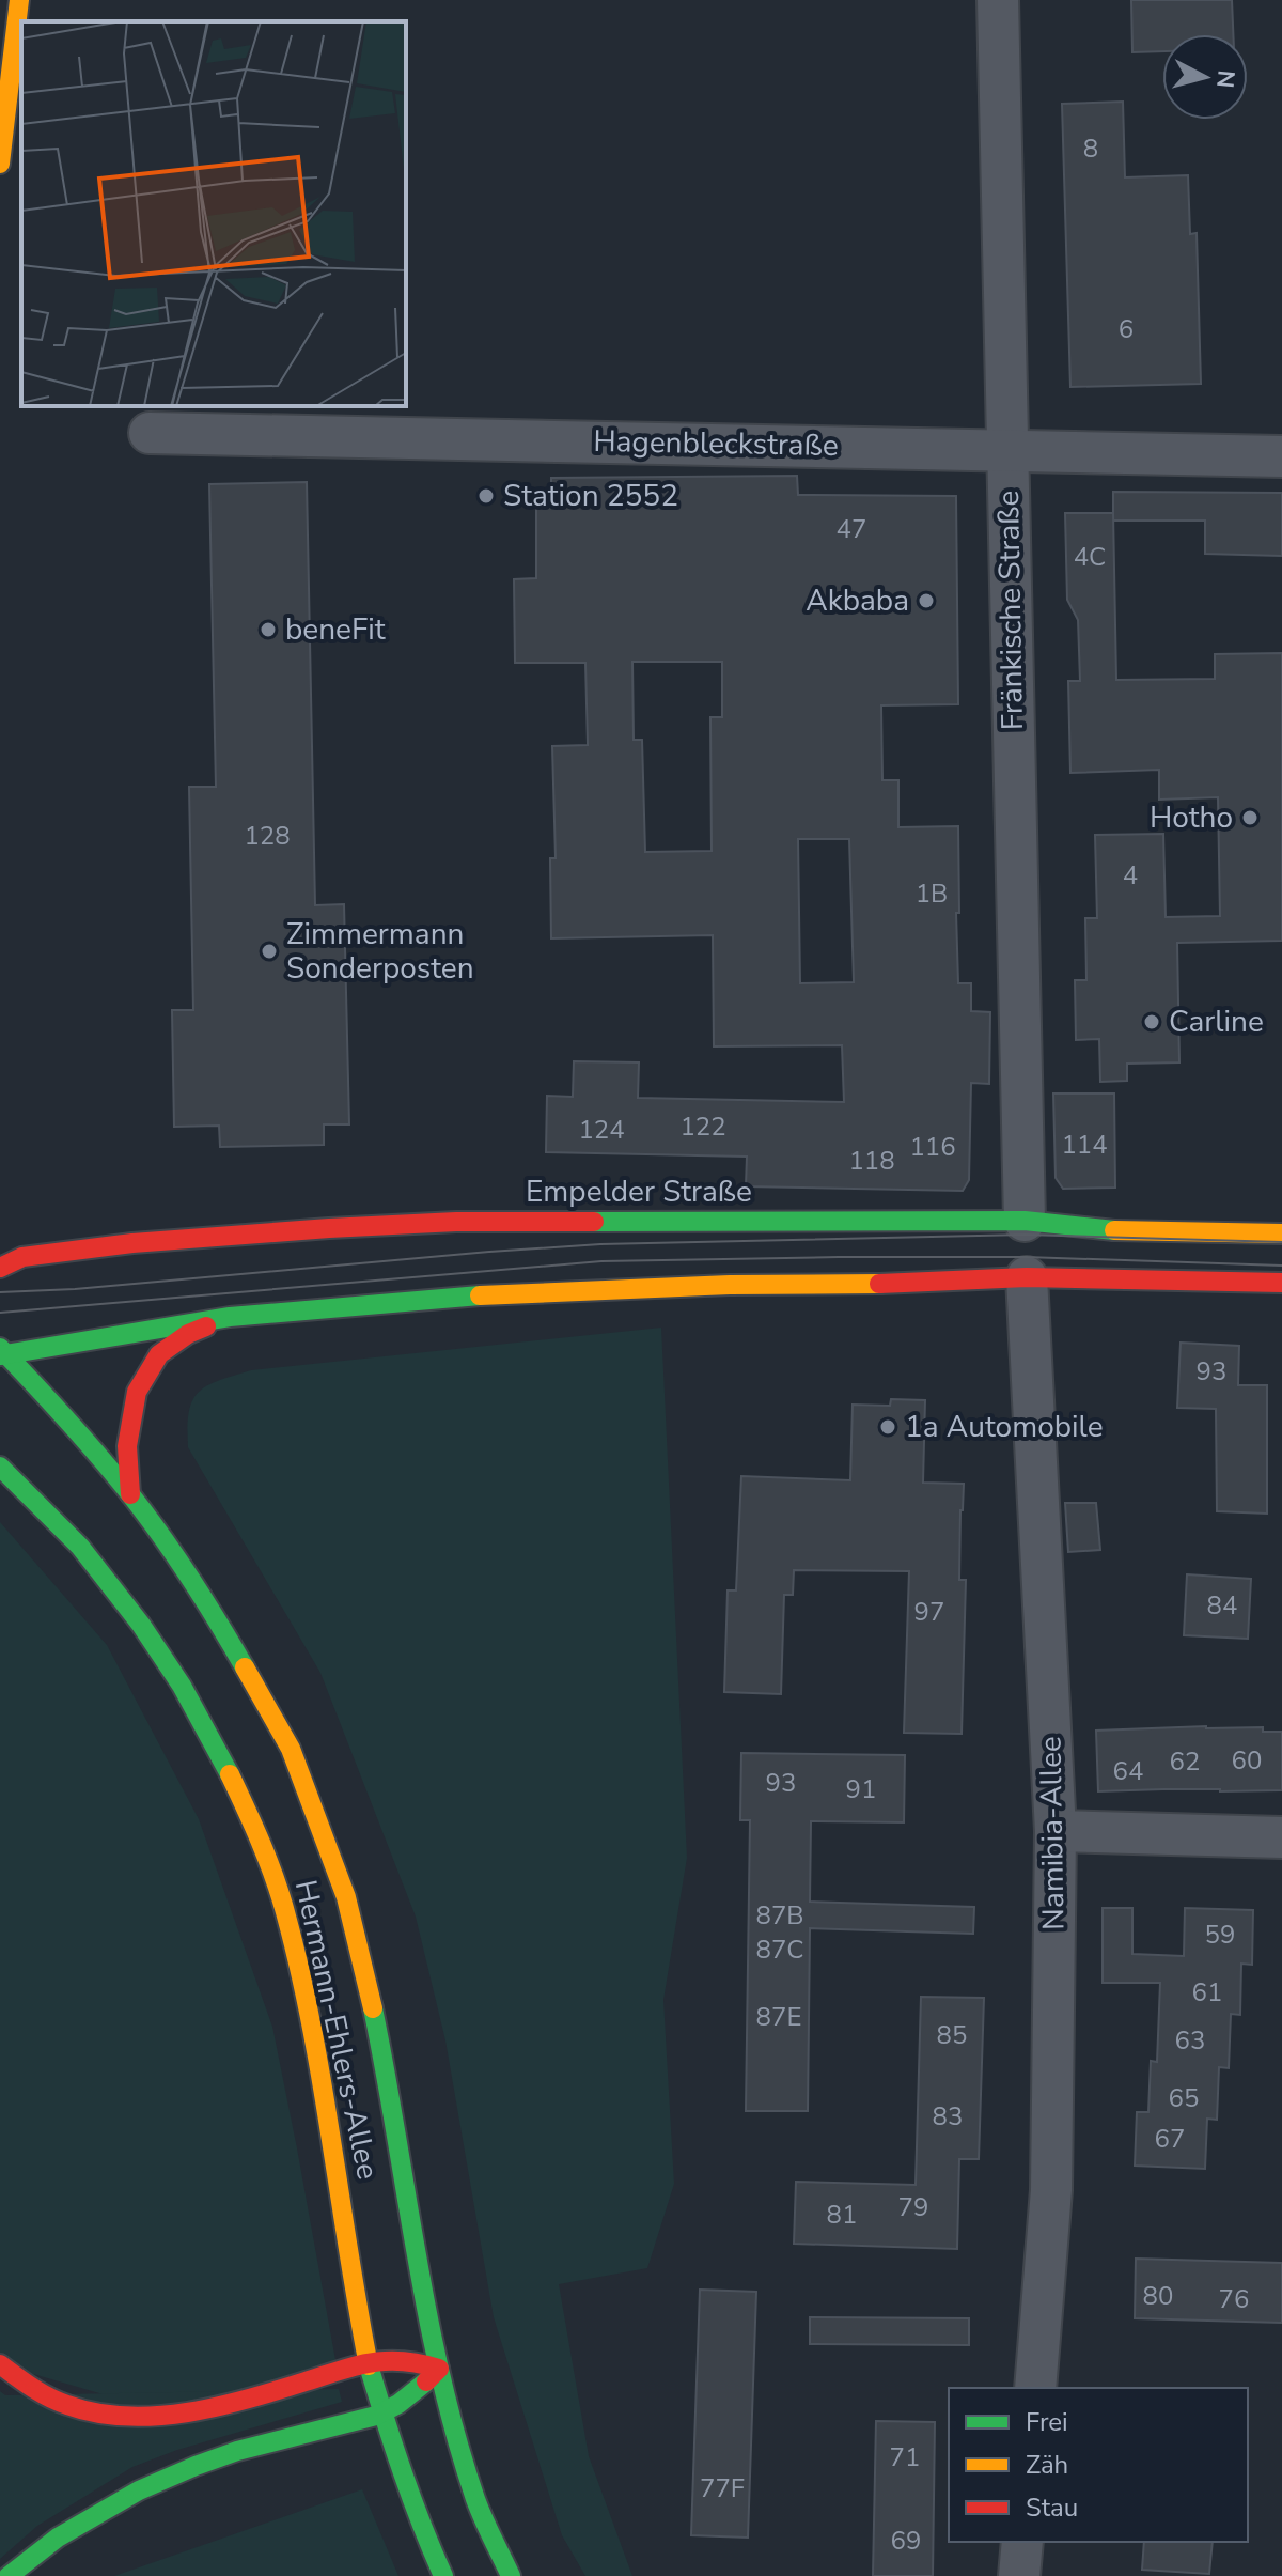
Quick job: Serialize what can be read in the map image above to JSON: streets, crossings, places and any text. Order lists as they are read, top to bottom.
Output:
{
  "streets": {
    "main road": ["Empelder Straße", "Hermann-Ehlers-Allee"],
    "street": ["Hagenbleckstraße", "Fränkische Straße", "Namibia-Allee"]
  },
  "crossings": [
    ["Hagenbleckstraße", "Fränkische Straße"],
    ["Fränkische Straße", "Empelder Straße"],
    ["Fränkische Straße", "Namibia-Allee"],
    ["Empelder Straße", "Namibia-Allee"]
  ],
  "places": [
    "Station 2552",
    "Akbaba",
    "beneFit",
    "Hotho",
    "Zimmermann Sonderposten",
    "Carline",
    "1a Automobile"
  ],
  "house_numbers": [
    "8",
    "6",
    "47",
    "4C",
    "128",
    "4",
    "1B",
    "122",
    "124",
    "114",
    "116",
    "118",
    "93",
    "84",
    "97",
    "60",
    "62",
    "64",
    "93",
    "91",
    "87B",
    "59",
    "87C",
    "61",
    "87E",
    "85",
    "63",
    "65",
    "83",
    "67",
    "79",
    "81",
    "80",
    "76",
    "71",
    "77F",
    "69"
  ],
  "legend": ["Frei", "Zäh", "Stau"],
  "north": "right"
}
